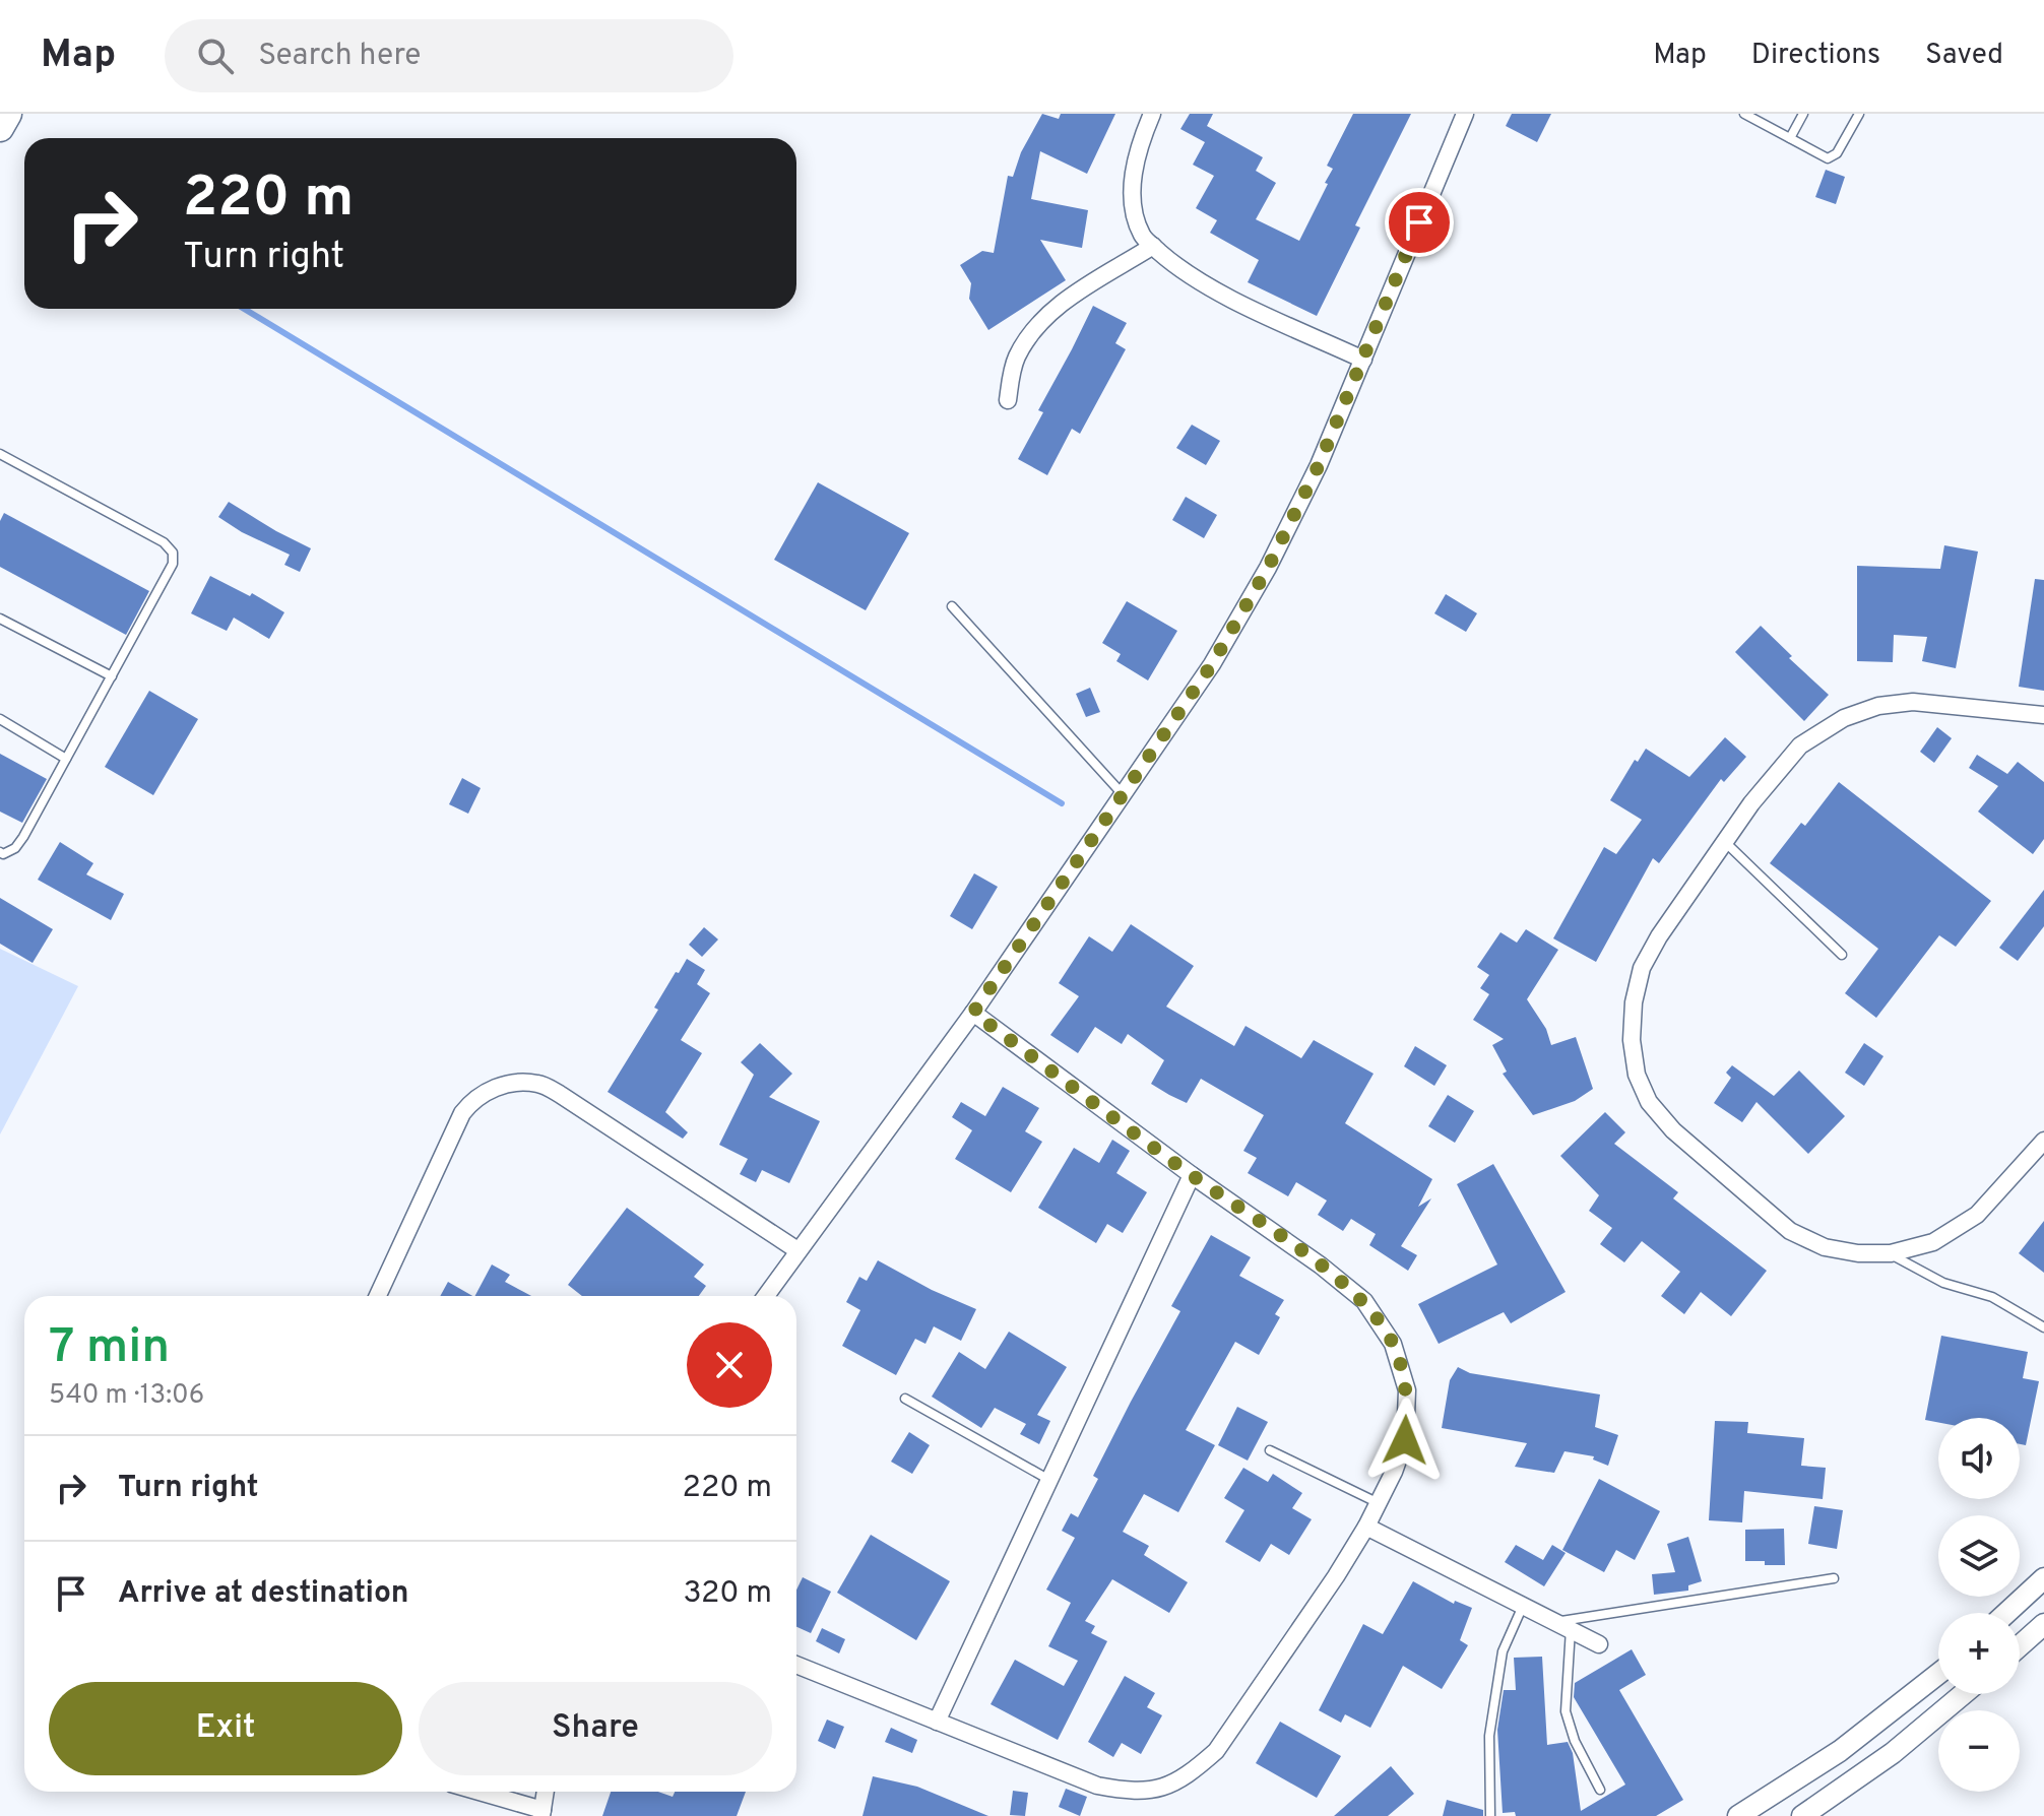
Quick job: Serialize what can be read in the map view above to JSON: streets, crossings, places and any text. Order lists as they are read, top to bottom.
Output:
{
  "page": {
    "header": "Map",
    "search": "Search here",
    "nav": ["Map", "Directions", "Saved"],
    "turn": ["220 m", "Turn right"],
    "heading": ["7 min", "540 m · 13:06"],
    "map_buttons": ["+", "−"],
    "list": [
      {
        "name": "Turn right",
        "value": "220 m"
      },
      {
        "name": "Arrive at destination",
        "value": "320 m"
      }
    ],
    "buttons": ["Exit", "Share"]
  }
}
